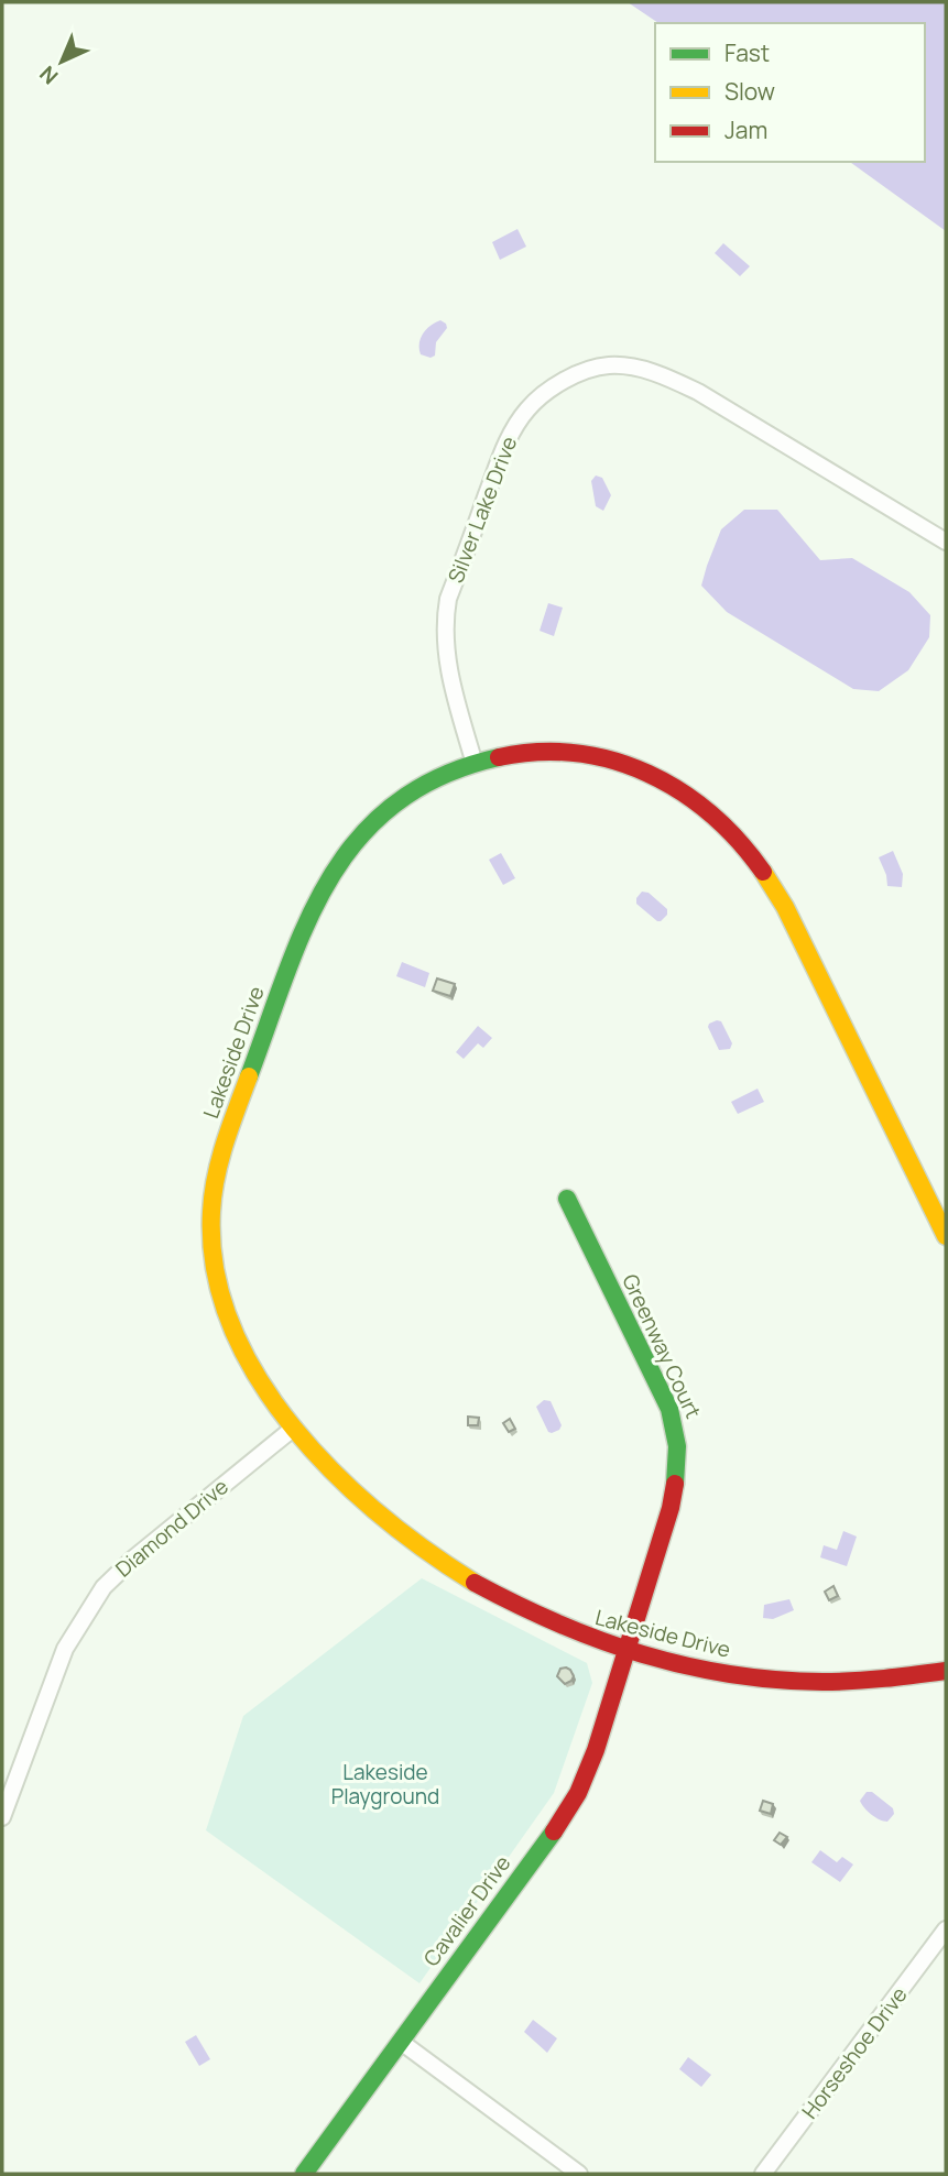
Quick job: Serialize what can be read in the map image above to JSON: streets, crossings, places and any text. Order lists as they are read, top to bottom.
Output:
{
  "streets": {
    "street": [
      "Silver Lake Drive",
      "Lakeside Drive",
      "Greenway Court",
      "Diamond Drive",
      "Cavalier Drive",
      "Horseshoe Drive"
    ]
  },
  "crossings": [
    ["Silver Lake Drive", "Lakeside Drive"],
    ["Lakeside Drive", "Greenway Court"],
    ["Lakeside Drive", "Diamond Drive"],
    ["Lakeside Drive", "Cavalier Drive"],
    ["Greenway Court", "Cavalier Drive"]
  ],
  "parks": ["Lakeside Playground"],
  "legend": ["Fast", "Slow", "Jam"],
  "north": "bottom left"
}
